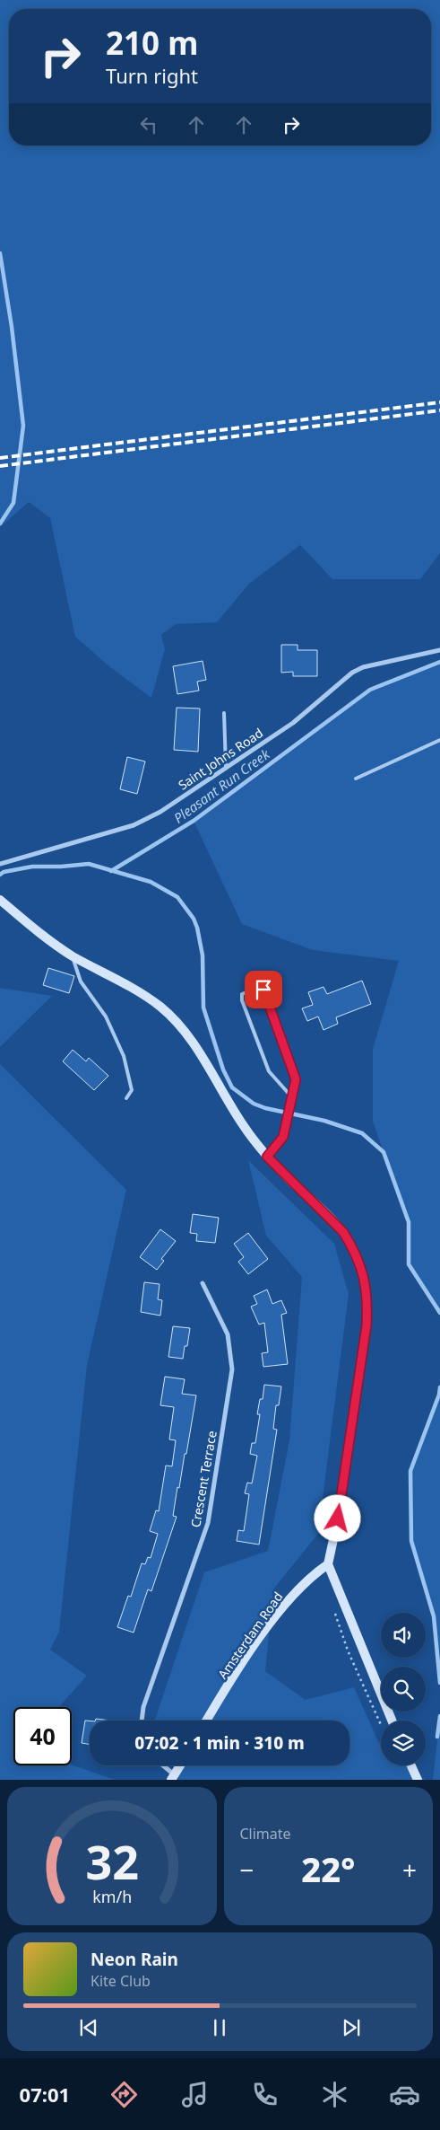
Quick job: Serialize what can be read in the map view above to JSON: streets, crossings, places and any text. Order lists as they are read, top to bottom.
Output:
{
  "streets": {
    "street": ["Saint Johns Road", "Crescent Terrace", "Amsterdam Road"]
  },
  "water": ["Pleasant Run Creek"],
  "page": {
    "turn": ["210 m", "Turn right"],
    "limit": "40",
    "trip": "07:02 · 1 min · 310 m",
    "tile": "Climate",
    "heat": ["−", "22°", "+"],
    "song": ["Neon Rain", "Kite Club"],
    "tabs": "07:01",
    "gauge": ["32", "km/h"]
  }
}
